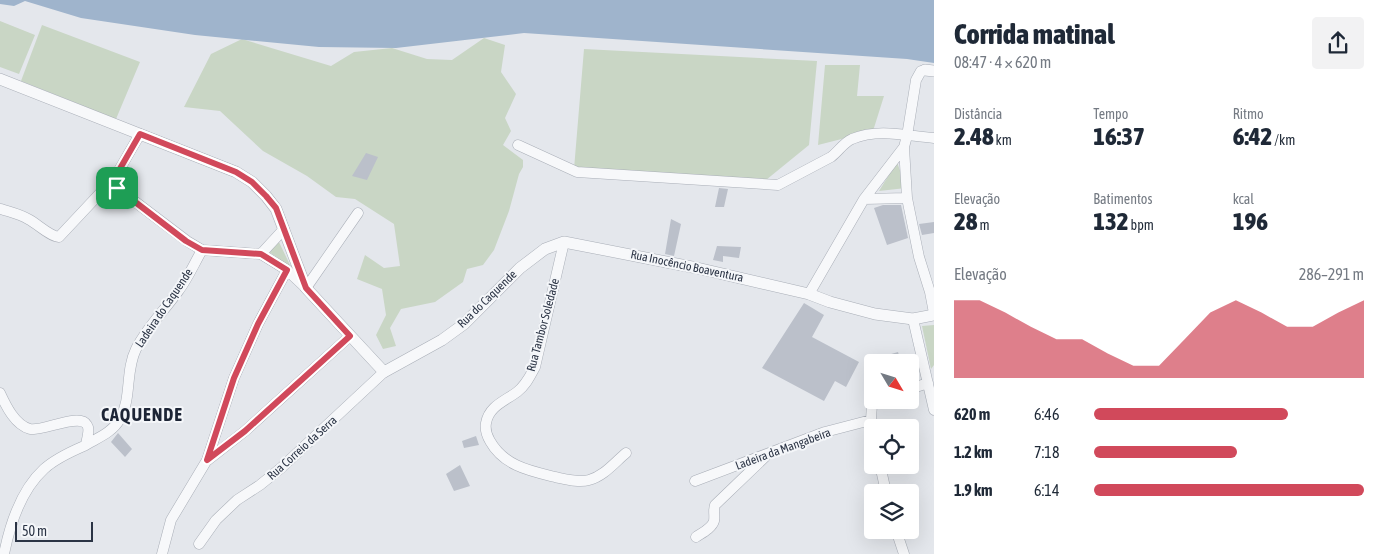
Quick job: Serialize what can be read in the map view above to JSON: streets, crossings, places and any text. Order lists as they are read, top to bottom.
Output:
{
  "streets": {
    "street": [
      "Rua Inocêncio Boaventura",
      "Rua do Caquende",
      "Ladeira do Caquende",
      "Rua Tambor Soledade",
      "Rua Correio da Serra",
      "Ladeira da Mangabeira"
    ]
  },
  "crossings": [
    ["Rua Inocêncio Boaventura", "Rua do Caquende"],
    ["Rua Inocêncio Boaventura", "Rua Tambor Soledade"],
    ["Rua do Caquende", "Rua Tambor Soledade"],
    ["Rua do Caquende", "Rua Correio da Serra"]
  ],
  "districts": ["CAQUENDE"],
  "scale_bar": "50 m",
  "north": "bottom right",
  "page": {
    "heading": ["Corrida matinal", "08:47 · 4 × 620 m"],
    "stats": [
      ["Distância", "2.48 km"],
      ["Tempo", "16:37"],
      ["Ritmo", "6:42 /km"],
      ["Elevação", "28 m"],
      ["Batimentos", "132 bpm"],
      ["kcal", "196"]
    ],
    "chart": ["Elevação", "286–291 m"],
    "list": [
      {
        "name": "620 m",
        "note": "6:46"
      },
      {
        "name": "1.2 km",
        "note": "7:18"
      },
      {
        "name": "1.9 km",
        "note": "6:14"
      }
    ],
    "scale": "50 m"
  }
}
